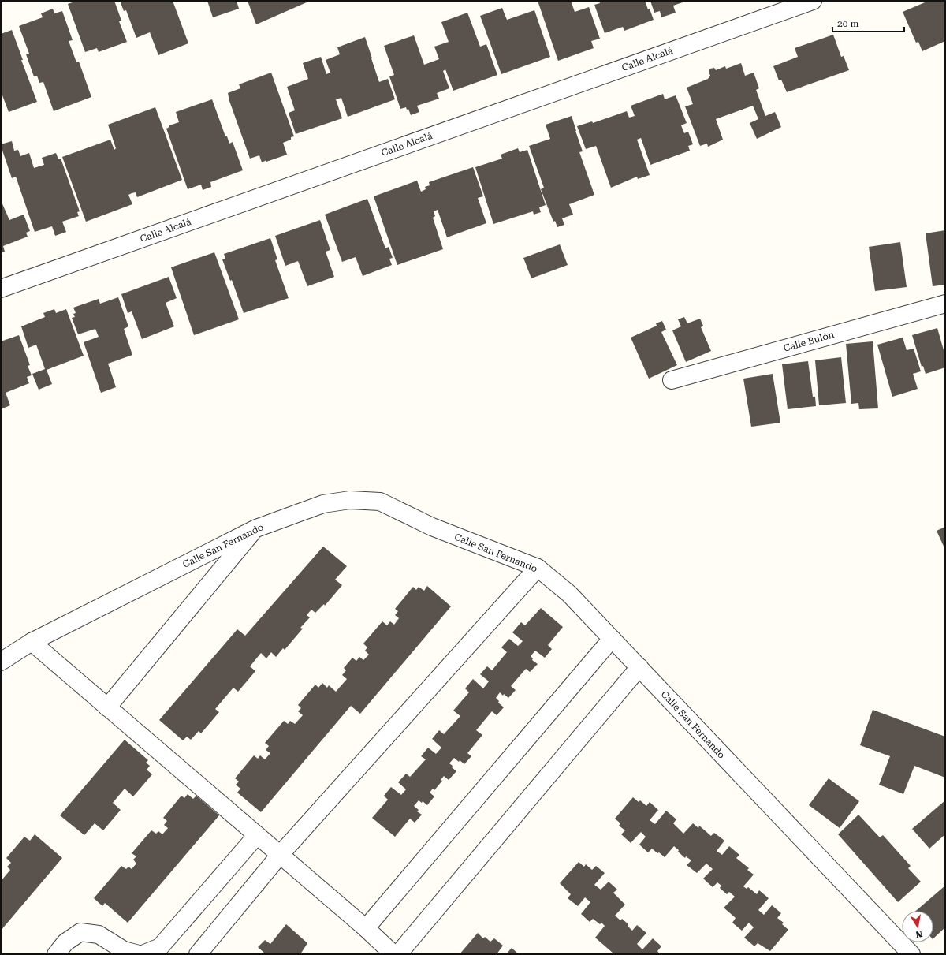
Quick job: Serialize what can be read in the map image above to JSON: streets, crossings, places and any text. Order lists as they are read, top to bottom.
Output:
{
  "streets": {
    "street": ["Calle Alcalá", "Calle Bulón", "Calle San Fernando"]
  },
  "scale_bar": "20 m",
  "north": "bottom"
}
